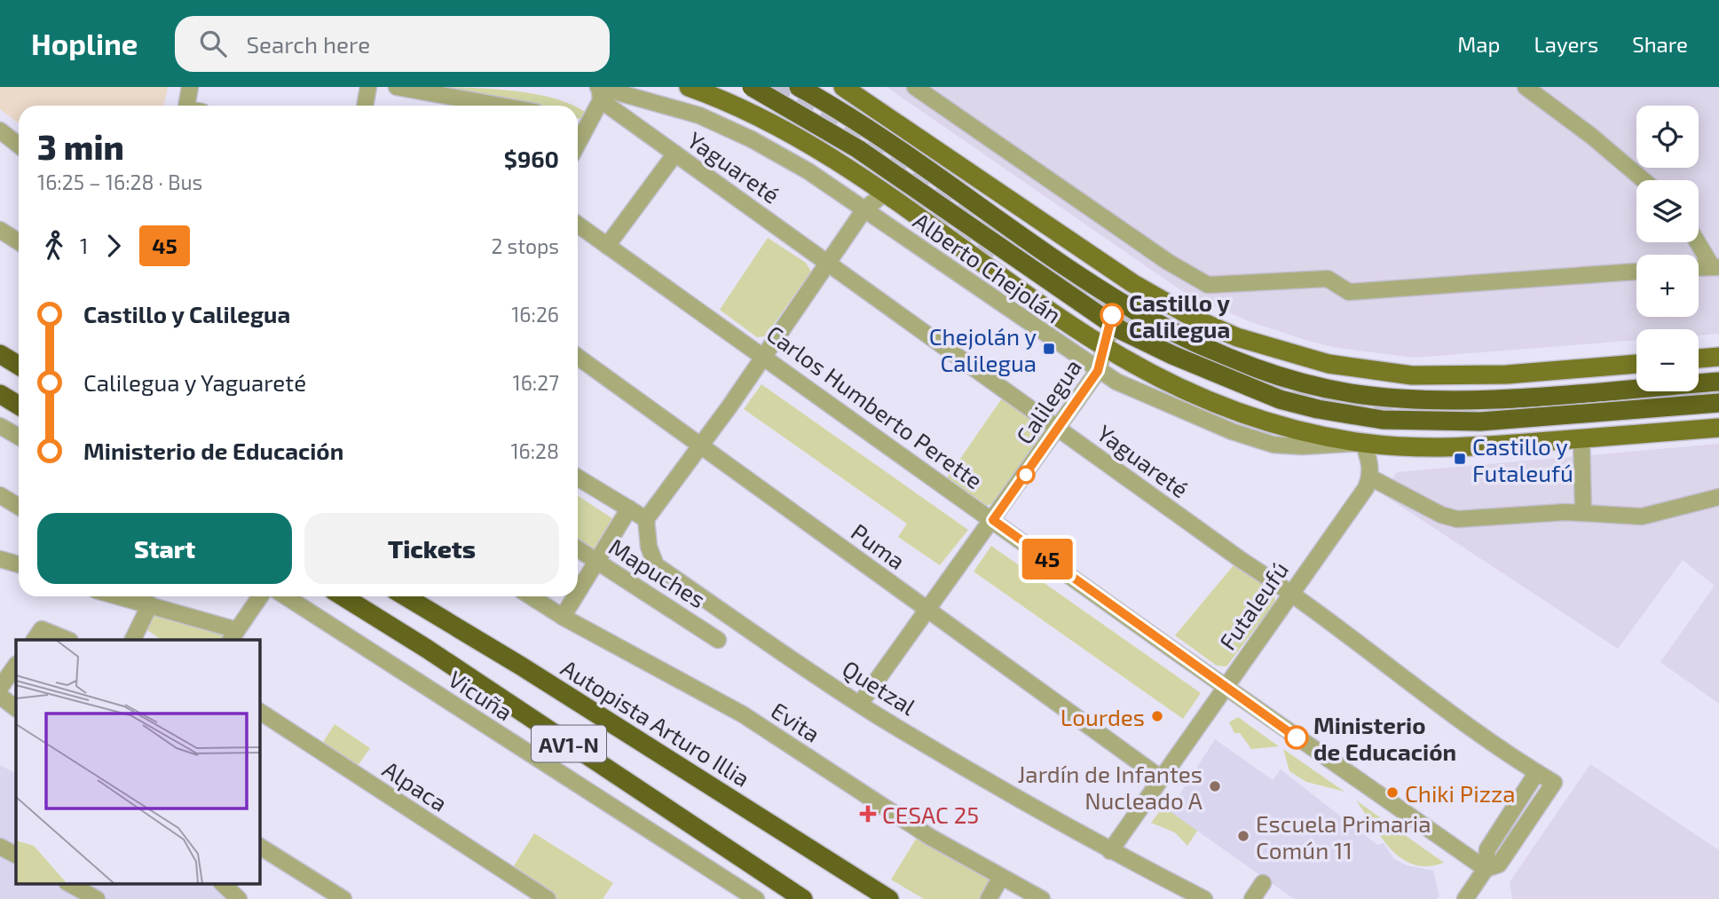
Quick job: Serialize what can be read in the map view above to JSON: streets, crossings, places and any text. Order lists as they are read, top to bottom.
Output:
{
  "streets": {
    "highway": ["Autopista Arturo Illia", "AV1-N"],
    "street": [
      "Yaguareté",
      "Alberto Chejolán",
      "Calilegua",
      "Carlos Humberto Perette",
      "Puma",
      "Mapuches",
      "Futaleufú",
      "Quetzal",
      "Vicuña",
      "Evita",
      "Alpaca"
    ]
  },
  "crossings": [
    ["Yaguareté", "Alberto Chejolán"],
    ["Yaguareté", "Calilegua"],
    ["Yaguareté", "Carlos Humberto Perette"],
    ["Yaguareté", "Futaleufú"],
    ["Alberto Chejolán", "Calilegua"],
    ["Calilegua", "Carlos Humberto Perette"],
    ["Calilegua", "Puma"],
    ["Calilegua", "Quetzal"],
    ["Carlos Humberto Perette", "Futaleufú"],
    ["Puma", "Futaleufú"],
    ["Futaleufú", "Quetzal"]
  ],
  "places": {
    "other": [
      "Castillo y Calilegua",
      "Lourdes",
      "Ministerio de Educación",
      "Jardín de Infantes Nucleado A",
      "Chiki Pizza",
      "Escuela Primaria Común 11"
    ],
    "transit": ["Chejolán y Calilegua", "Castillo y Futaleufú"],
    "health": ["CESAC 25"]
  },
  "lines": ["bus line 45"],
  "page": {
    "header": "Hopline",
    "search": "Search here",
    "nav": ["Map", "Layers", "Share"],
    "on_map": "45",
    "map_buttons": ["+", "−"],
    "heading": ["3 min", "16:25 – 16:28 · Bus", "$960"],
    "legs": ["1", "45", "2 stops"],
    "list": [
      {
        "name": "Castillo y Calilegua",
        "value": "16:26"
      },
      {
        "name": "Calilegua y Yaguareté",
        "value": "16:27"
      },
      {
        "name": "Ministerio de Educación",
        "value": "16:28"
      }
    ],
    "buttons": ["Start", "Tickets"]
  }
}
